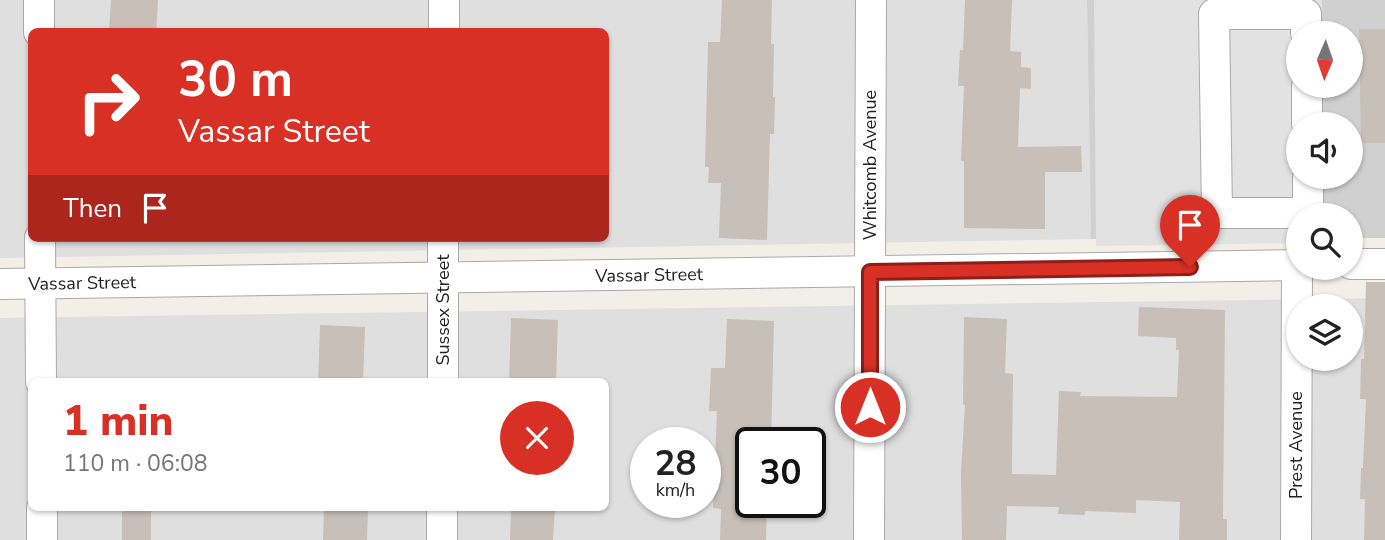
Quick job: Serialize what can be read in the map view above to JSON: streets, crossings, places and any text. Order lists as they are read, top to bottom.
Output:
{
  "streets": {
    "street": [
      "Whitcomb Avenue",
      "Vassar Street",
      "Sussex Street",
      "Prest Avenue"
    ]
  },
  "crossings": [
    ["Whitcomb Avenue", "Vassar Street"],
    ["Vassar Street", "Sussex Street"]
  ],
  "north": "bottom",
  "page": {
    "turn": ["30 m", "Vassar Street"],
    "then": "Then",
    "heading": ["1 min", "110 m · 06:08"],
    "speed": "28 km/h",
    "limit": "30"
  }
}
